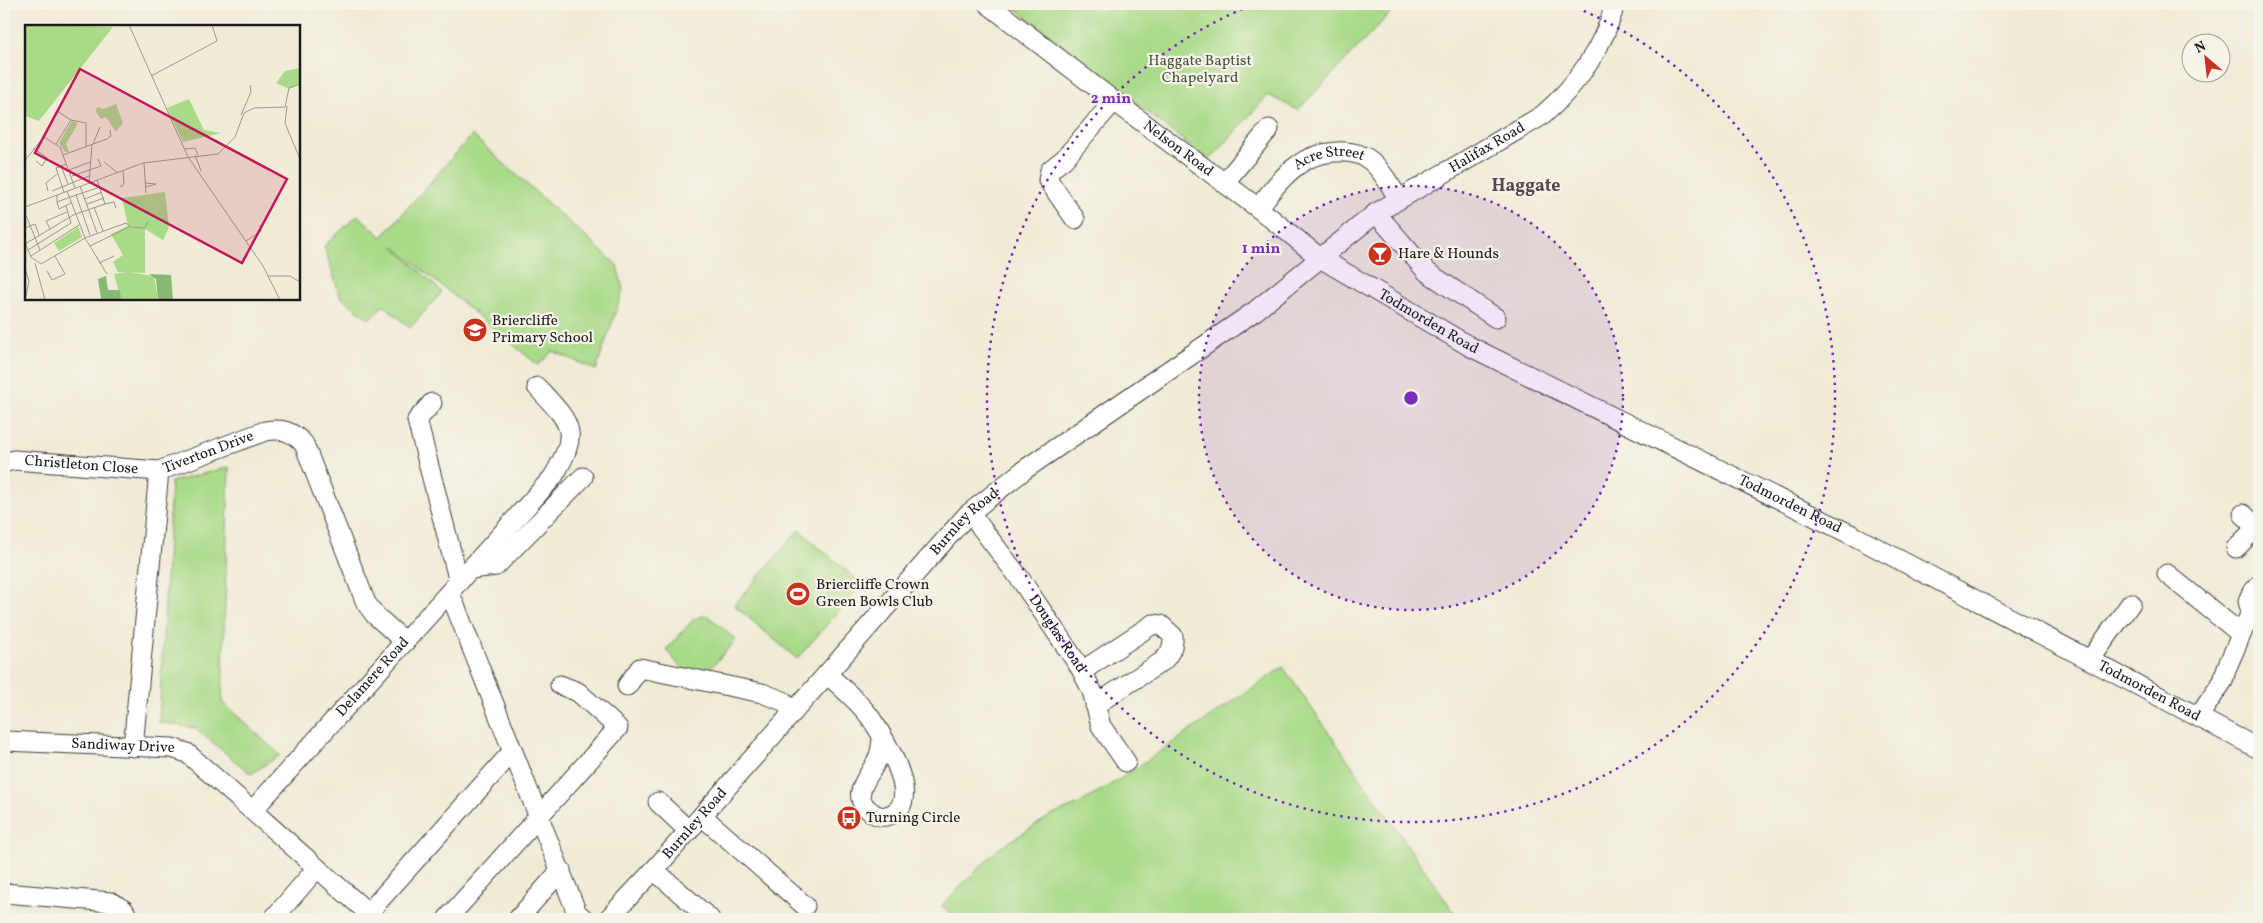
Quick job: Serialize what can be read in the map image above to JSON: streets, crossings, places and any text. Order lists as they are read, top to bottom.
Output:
{
  "streets": {
    "street": [
      "Nelson Road",
      "Halifax Road",
      "Acre Street",
      "Todmorden Road",
      "Tiverton Drive",
      "Christleton Close",
      "Burnley Road",
      "Douglas Road",
      "Delamere Road",
      "Sandiway Drive"
    ]
  },
  "crossings": [
    ["Nelson Road", "Halifax Road"],
    ["Nelson Road", "Acre Street"],
    ["Nelson Road", "Todmorden Road"],
    ["Nelson Road", "Burnley Road"],
    ["Halifax Road", "Acre Street"],
    ["Halifax Road", "Todmorden Road"],
    ["Halifax Road", "Burnley Road"],
    ["Todmorden Road", "Burnley Road"],
    ["Tiverton Drive", "Christleton Close"],
    ["Tiverton Drive", "Delamere Road"],
    ["Tiverton Drive", "Sandiway Drive"],
    ["Burnley Road", "Douglas Road"],
    ["Delamere Road", "Sandiway Drive"]
  ],
  "districts": ["Haggate"],
  "parks": ["Haggate Baptist Chapelyard"],
  "places": {
    "bar": ["Hare & Hounds"],
    "school or university": ["Briercliffe Primary School"],
    "sports": ["Briercliffe Crown Green Bowls Club"],
    "bus stop": ["Turning Circle"]
  },
  "north": "top left",
  "rings": ["2 min", "1 min"]
}
